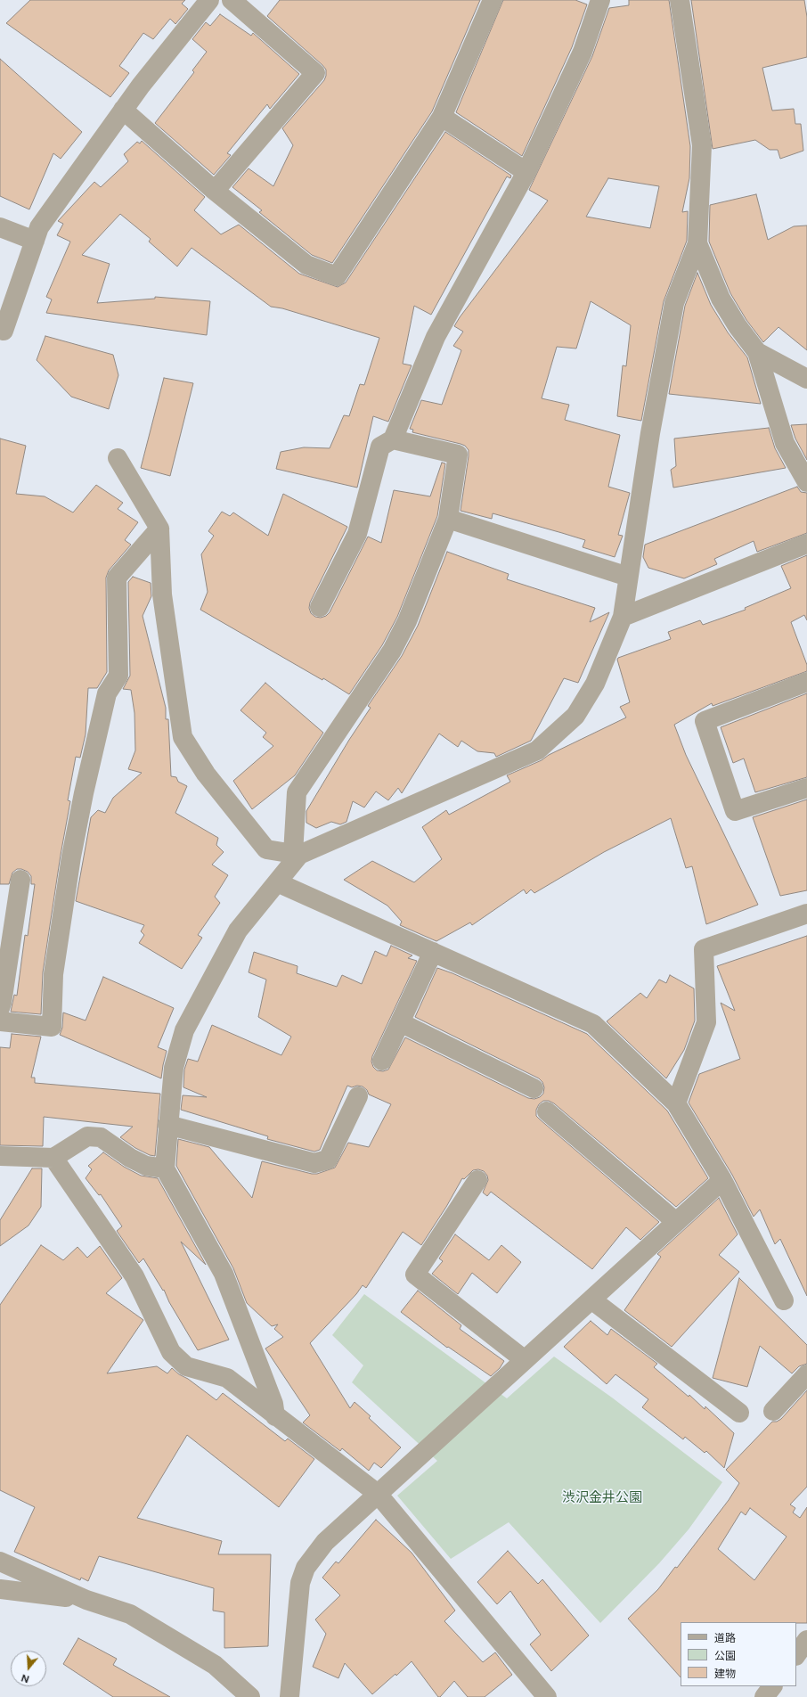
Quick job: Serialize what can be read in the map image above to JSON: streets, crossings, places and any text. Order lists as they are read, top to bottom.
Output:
{
  "parks": ["渋沢金井公園"],
  "legend": ["道路", "公園", "建物"],
  "north": "bottom"
}
